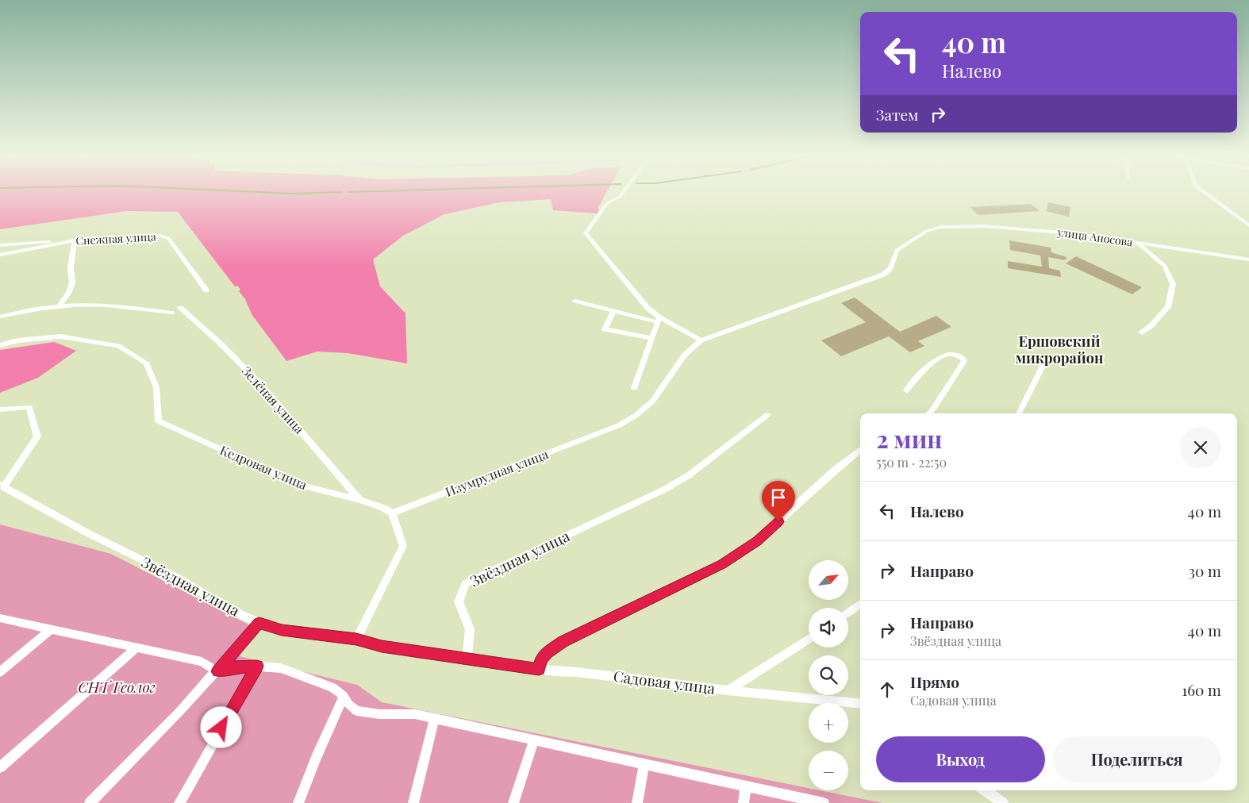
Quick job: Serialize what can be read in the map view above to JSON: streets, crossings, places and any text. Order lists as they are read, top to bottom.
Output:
{
  "streets": {
    "street": [
      "улица Аносова",
      "Снежная улица",
      "Зелёная улица",
      "Кедровая улица",
      "Изумрудная улица",
      "Звёздная улица",
      "Садовая улица"
    ]
  },
  "crossings": [
    ["улица Аносова", "Изумрудная улица"],
    ["Зелёная улица", "Кедровая улица"],
    ["Кедровая улица", "Изумрудная улица"],
    ["Звёздная улица", "Садовая улица"]
  ],
  "districts": ["Ершовский микрорайон"],
  "parks": ["СНТ Геолог"],
  "north": "top right",
  "page": {
    "turn": ["40 m", "Налево"],
    "then": "Затем",
    "heading": ["2 мин", "550 m · 22:50"],
    "list": [
      {
        "name": "Налево",
        "value": "40 m"
      },
      {
        "name": "Направо",
        "value": "30 m"
      },
      {
        "name": "Направо",
        "note": "Звёздная улица",
        "value": "40 m"
      },
      {
        "name": "Прямо",
        "note": "Садовая улица",
        "value": "160 m"
      }
    ],
    "map_buttons": ["+", "−"],
    "buttons": ["Выход", "Поделиться"]
  }
}
